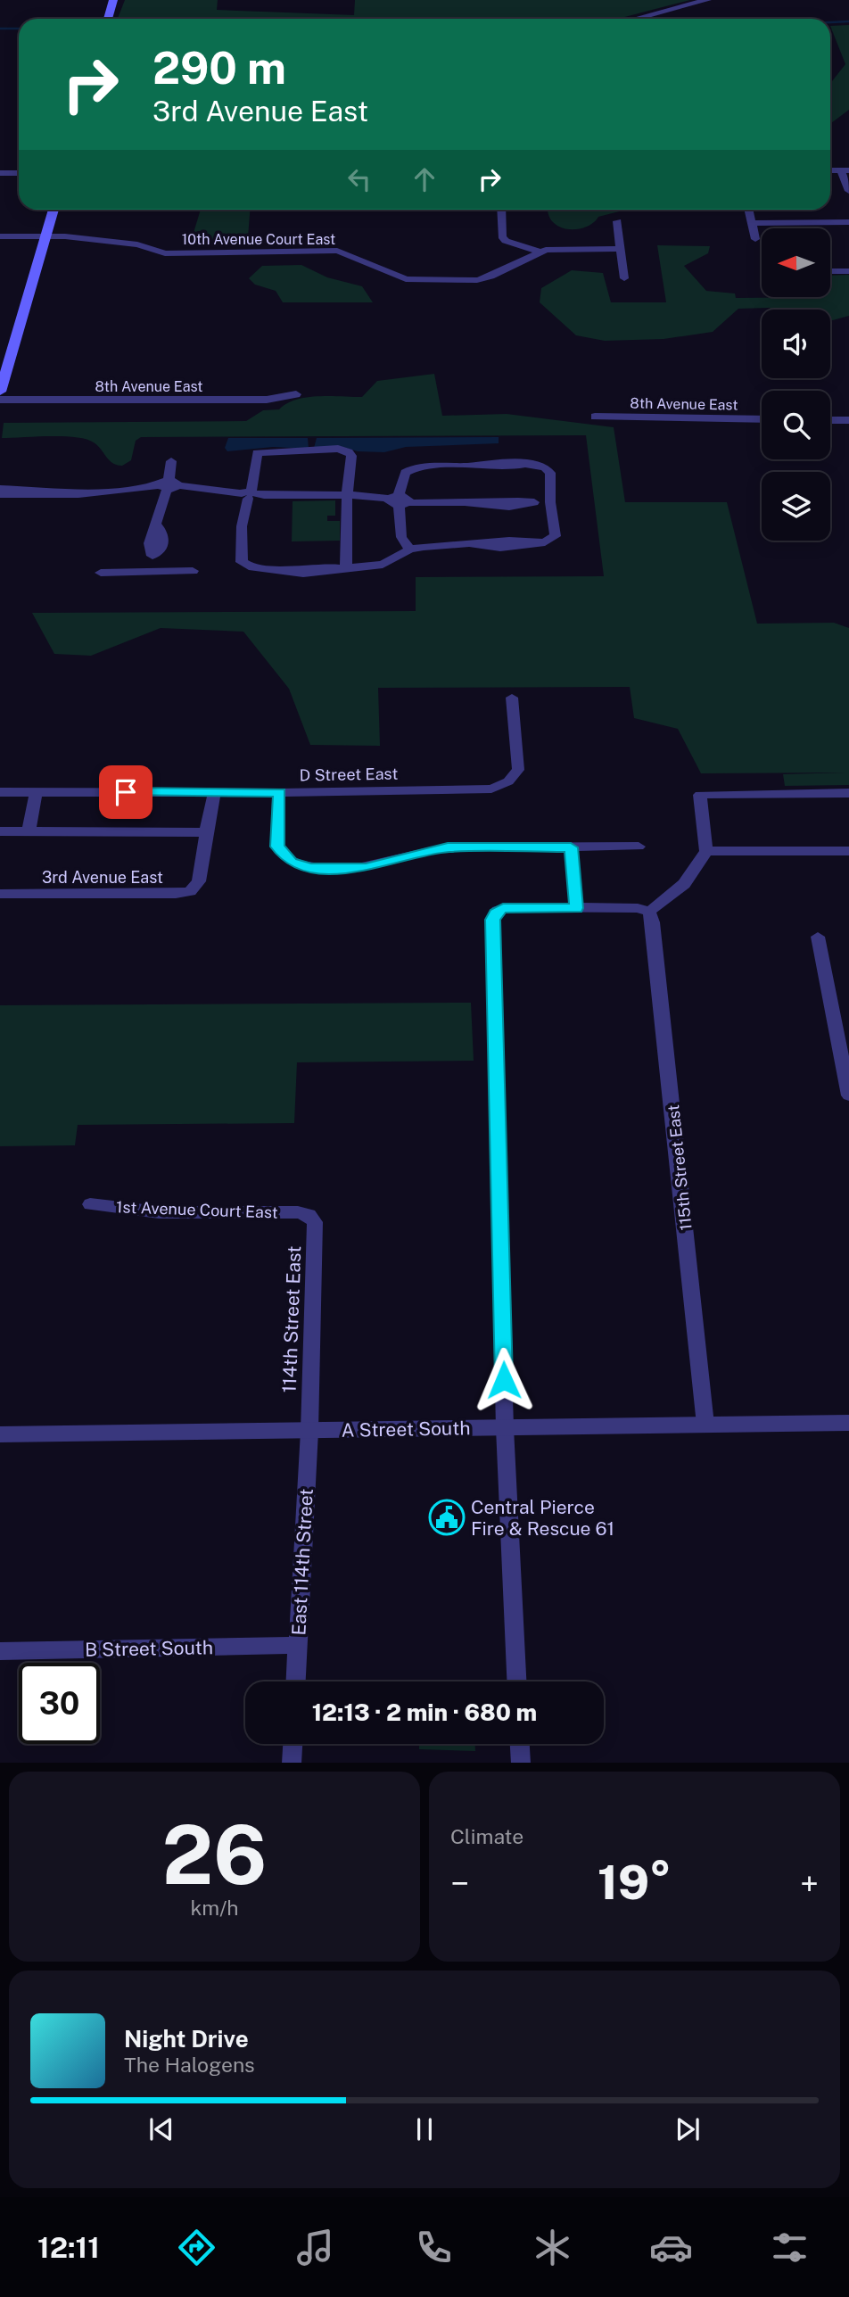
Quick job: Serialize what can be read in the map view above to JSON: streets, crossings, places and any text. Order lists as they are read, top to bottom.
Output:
{
  "streets": {
    "street": [
      "10th Avenue Court East",
      "8th Avenue East",
      "D Street East",
      "3rd Avenue East",
      "115th Street East",
      "1st Avenue Court East",
      "114th Street East",
      "A Street South",
      "East 114th Street",
      "B Street South"
    ]
  },
  "crossings": [
    ["115th Street East", "A Street South"],
    ["1st Avenue Court East", "114th Street East"],
    ["114th Street East", "A Street South"],
    ["114th Street East", "East 114th Street"],
    ["A Street South", "East 114th Street"],
    ["East 114th Street", "B Street South"]
  ],
  "places": {
    "public building": ["Central Pierce Fire & Rescue 61"]
  },
  "north": "left",
  "page": {
    "turn": ["290 m", "3rd Avenue East"],
    "limit": "30",
    "trip": "12:13 · 2 min · 680 m",
    "tile": [
      ["26", "km/h"],
      "Climate"
    ],
    "heat": ["−", "19°", "+"],
    "song": ["Night Drive", "The Halogens"],
    "tabs": "12:11"
  }
}
